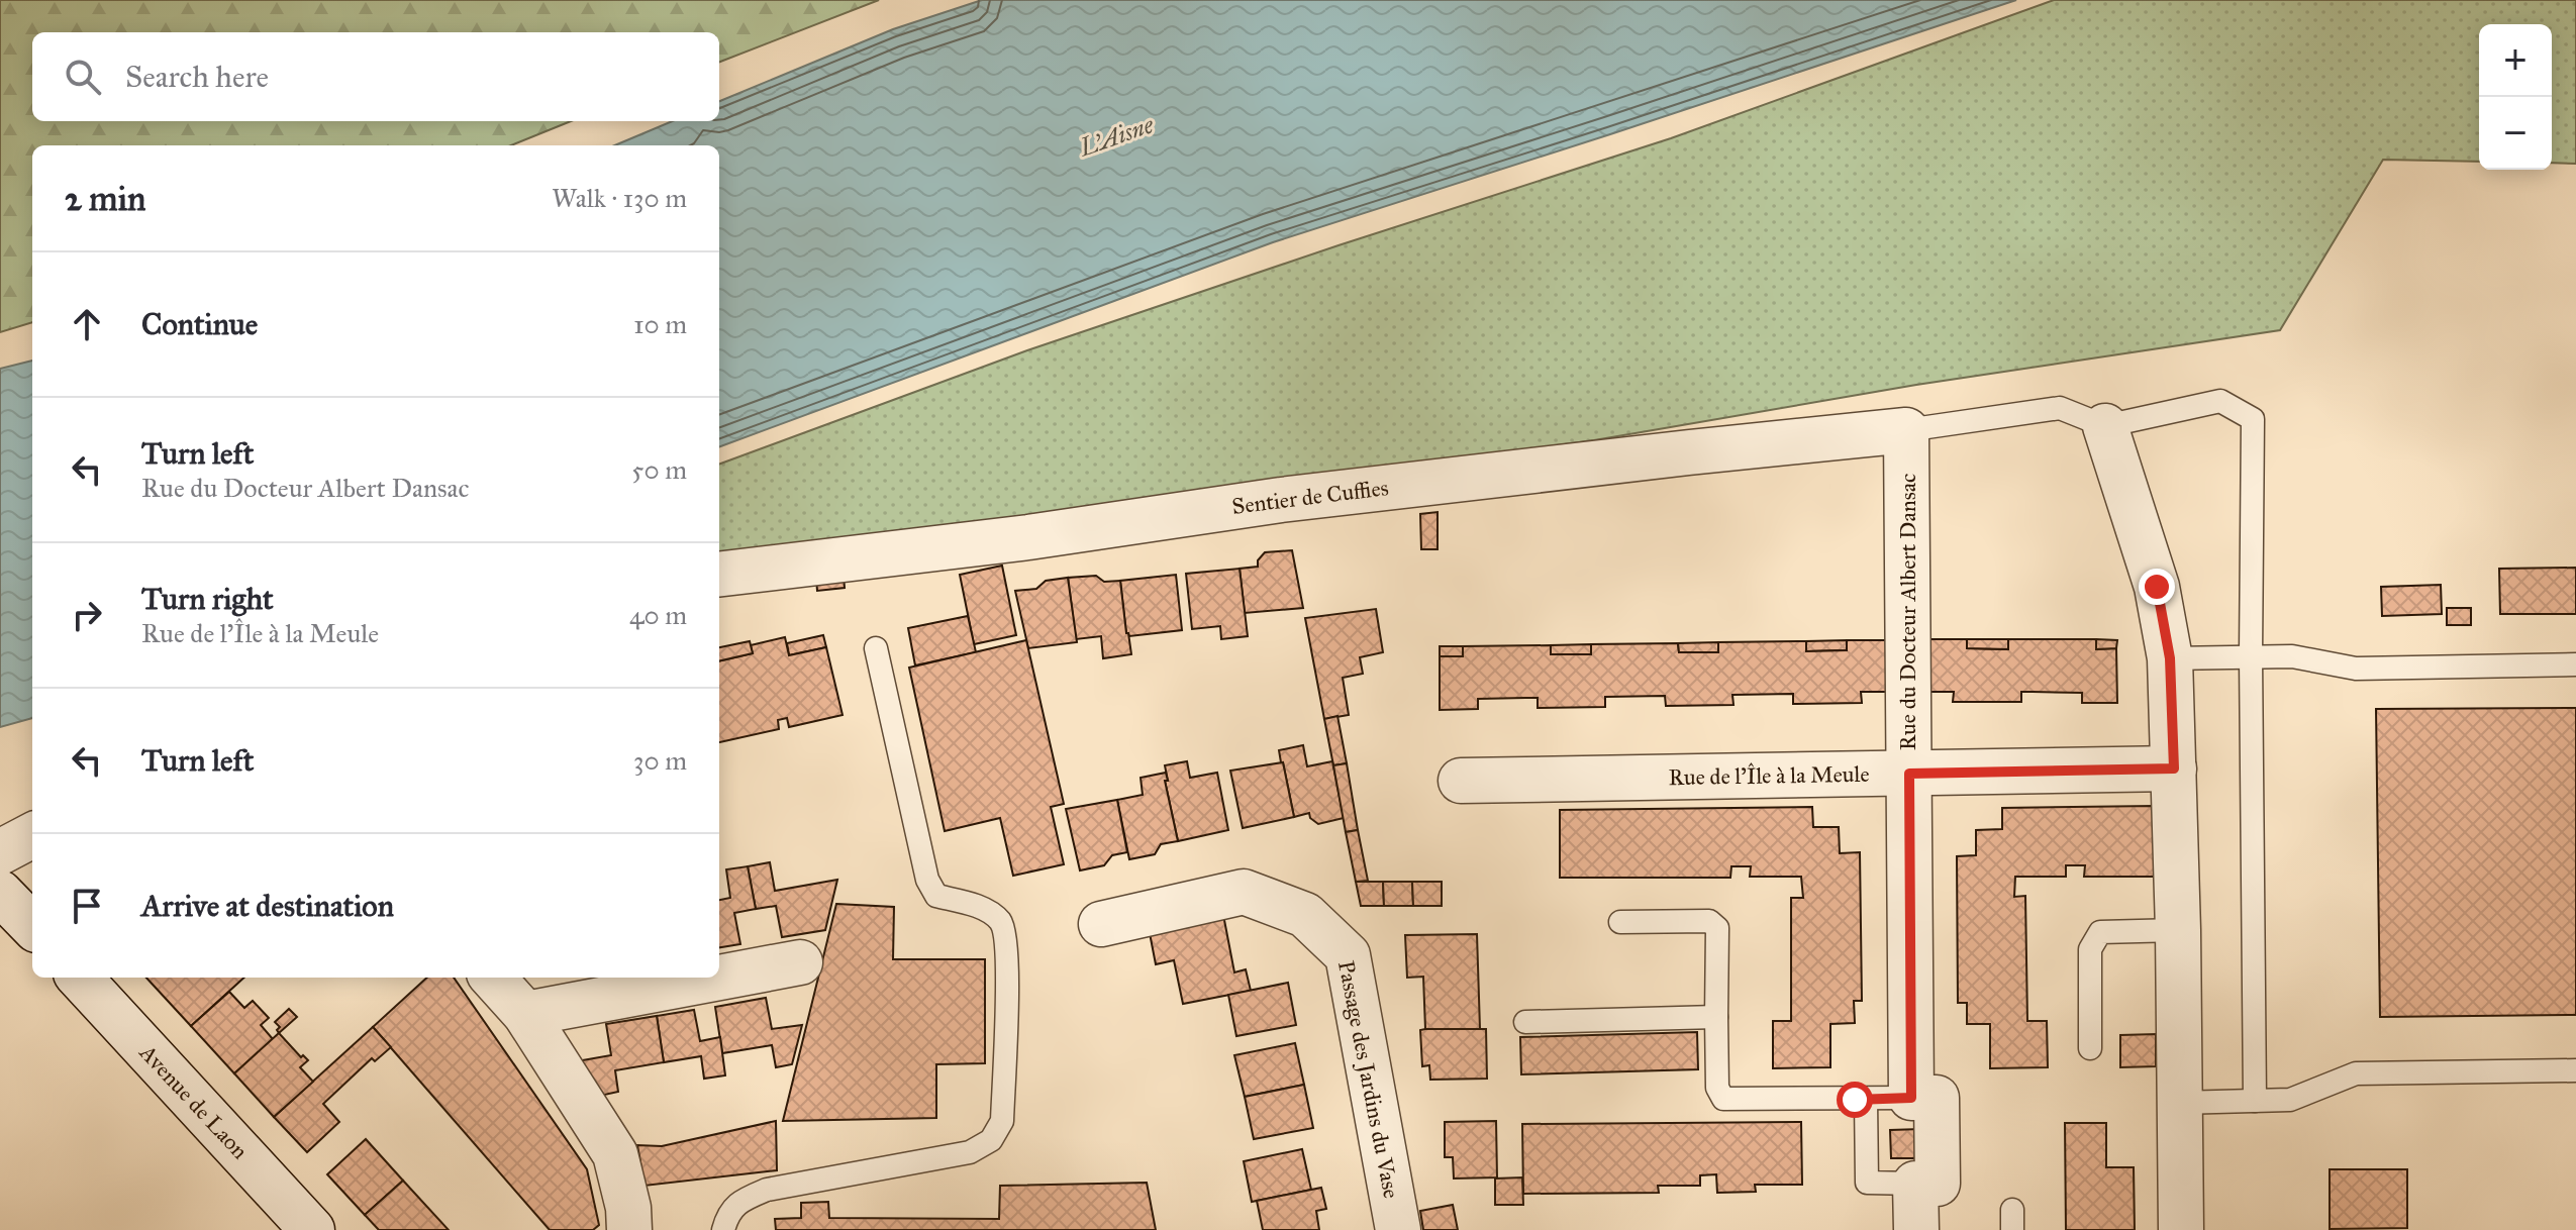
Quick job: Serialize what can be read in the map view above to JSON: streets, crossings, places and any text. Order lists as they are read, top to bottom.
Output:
{
  "streets": {
    "street": [
      "Sentier de Cuffies",
      "Rue du Docteur Albert Dansac",
      "Rue de l'Île à la Meule",
      "Passage des Jardins du Vase",
      "Avenue de Laon"
    ]
  },
  "crossings": [
    ["Sentier de Cuffies", "Rue du Docteur Albert Dansac"],
    ["Rue du Docteur Albert Dansac", "Rue de l'Île à la Meule"]
  ],
  "water": ["L'Aisne"],
  "page": {
    "map_buttons": ["+", "−"],
    "search": "Search here",
    "heading": ["2 min", "Walk · 130 m"],
    "list": [
      ["Continue", "10 m"],
      ["Turn left", "Rue du Docteur Albert Dansac", "50 m"],
      ["Turn right", "Rue de l'Île à la Meule", "40 m"],
      ["Turn left", "30 m"],
      "Arrive at destination"
    ]
  }
}
